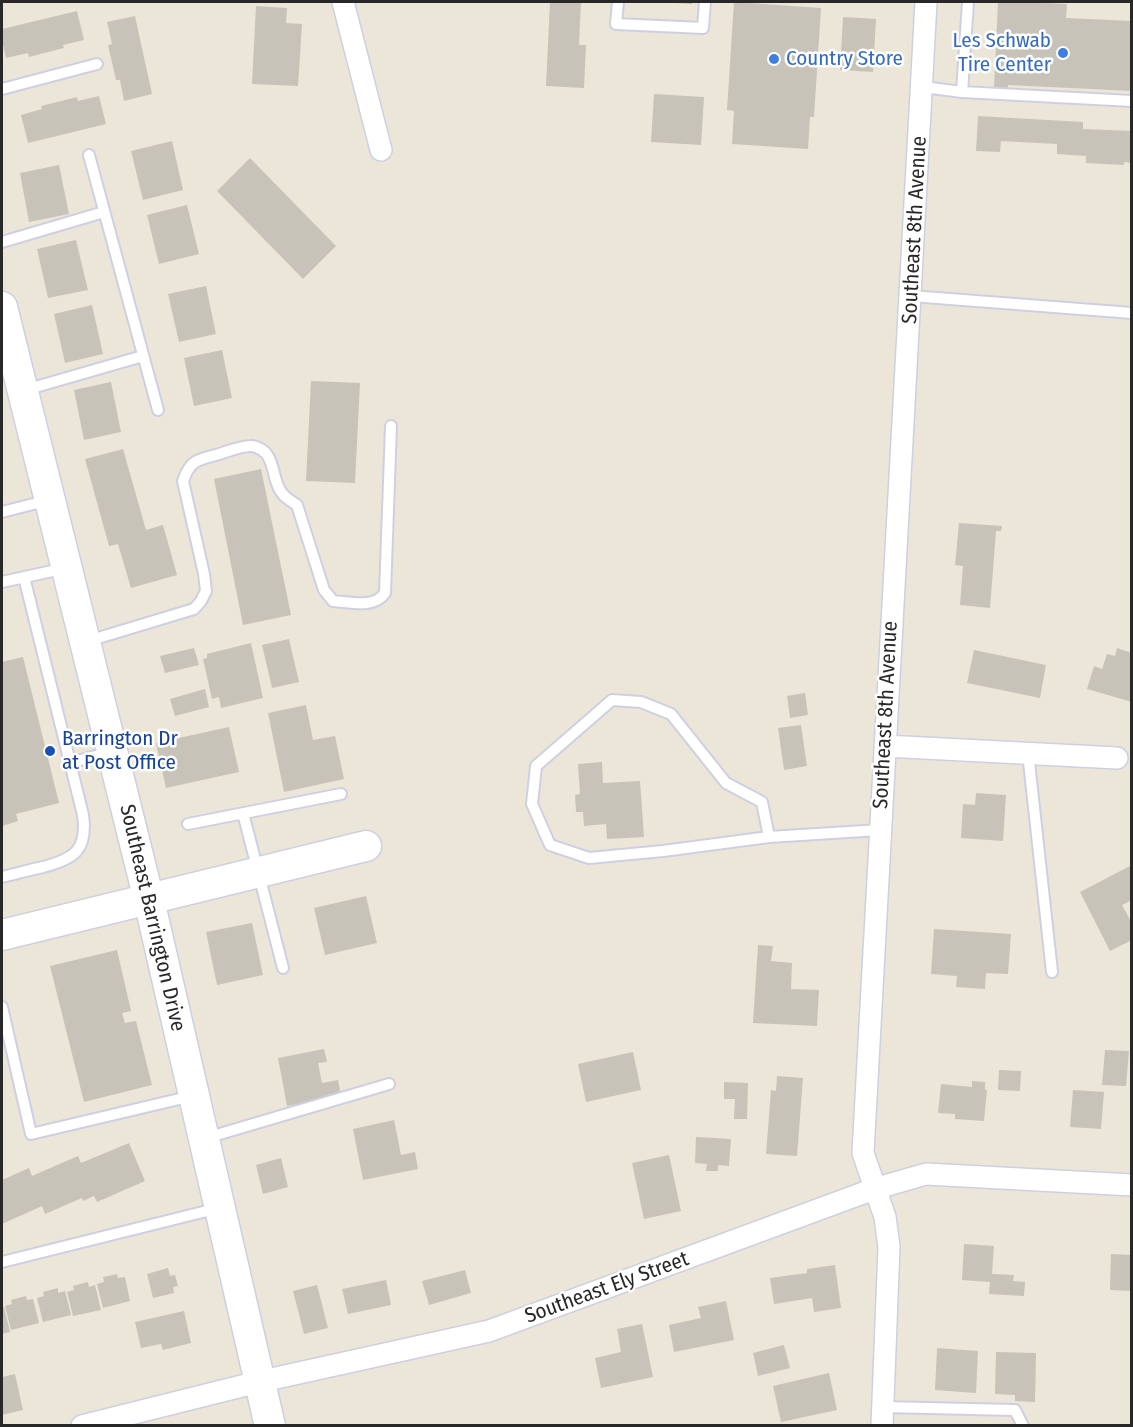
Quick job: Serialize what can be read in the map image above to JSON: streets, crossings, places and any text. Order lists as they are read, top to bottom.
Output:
{
  "streets": {
    "street": ["Southeast 8th Avenue", "Southeast Barrington Drive", "Southeast Ely Street"]
  },
  "crossings": [
    ["Southeast 8th Avenue", "Southeast Ely Street"],
    ["Southeast Barrington Drive", "Southeast Ely Street"]
  ],
  "places": ["Les Schwab Tire Center", "Country Store", "Barrington Dr at Post Office"]
}
